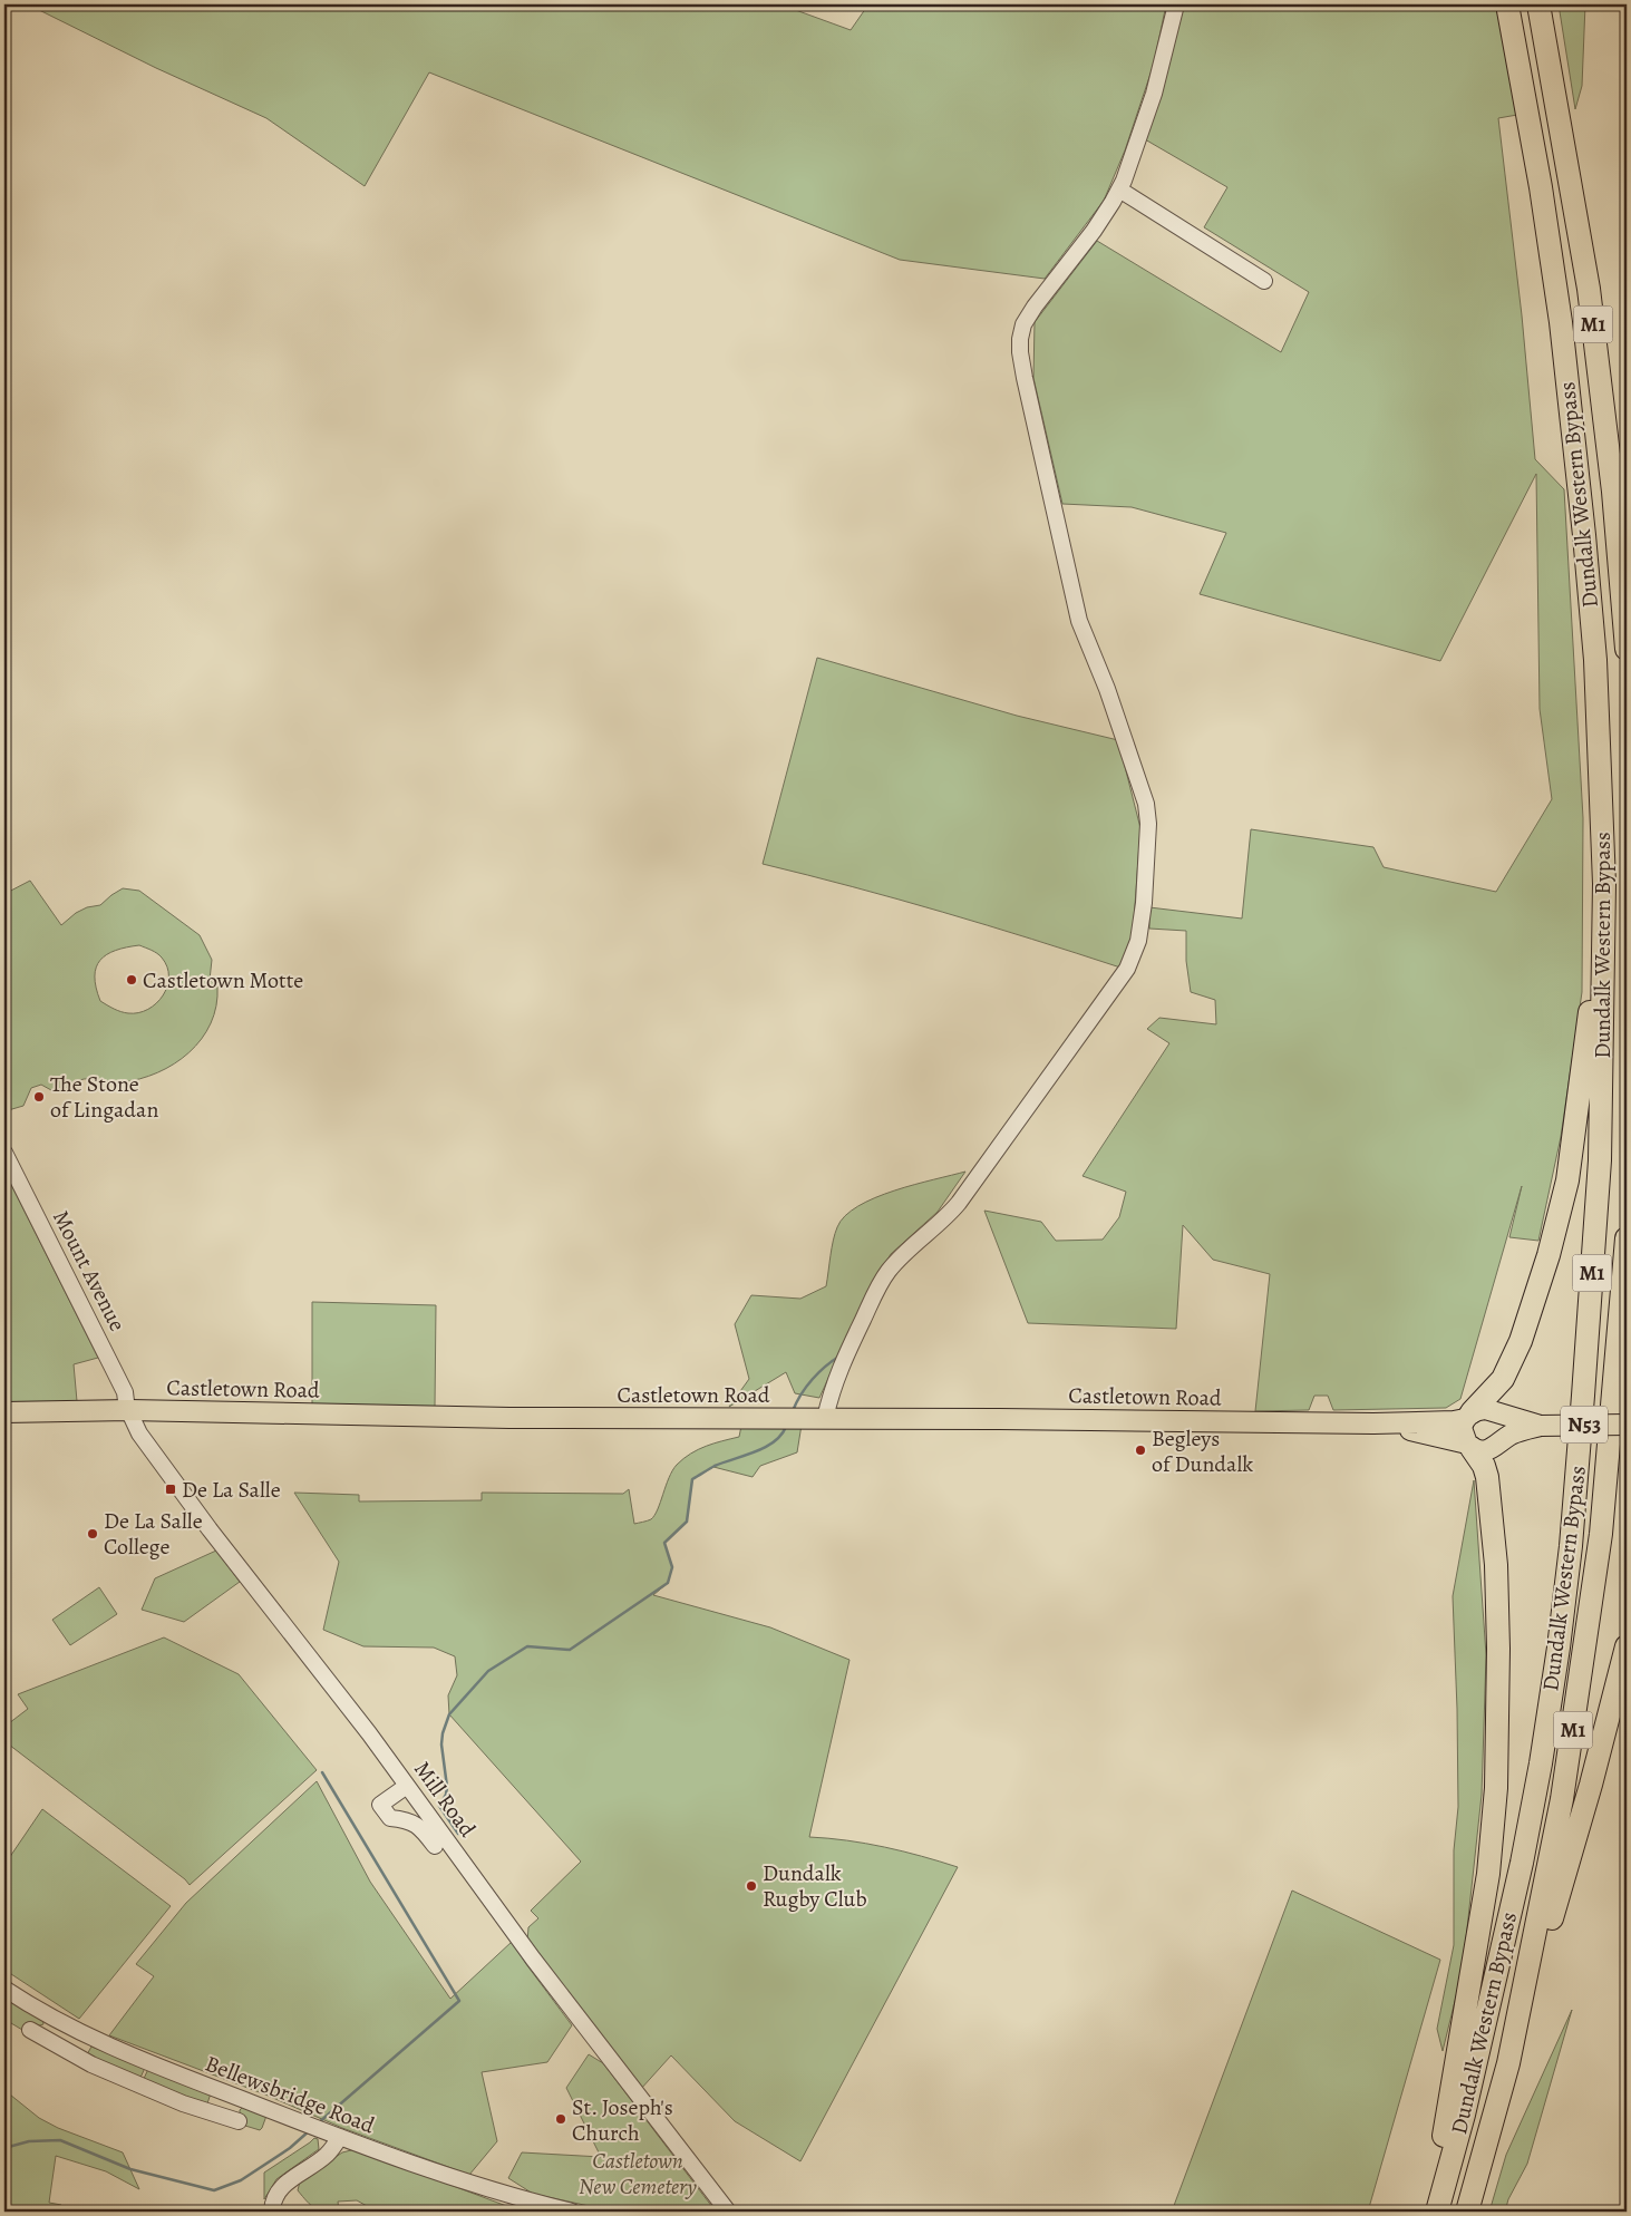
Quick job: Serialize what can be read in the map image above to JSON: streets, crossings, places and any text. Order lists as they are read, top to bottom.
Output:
{
  "streets": {
    "highway": ["M1", "Dundalk Western Bypass"],
    "main road": ["Castletown Road", "N53"],
    "street": ["Mount Avenue", "Mill Road", "Bellewsbridge Road"]
  },
  "crossings": [
    ["Mount Avenue", "Castletown Road"],
    ["Mount Avenue", "Mill Road"],
    ["Castletown Road", "N53"],
    ["Castletown Road", "Mill Road"]
  ],
  "parks": ["Castletown New Cemetery"],
  "places": {
    "other": [
      "Castletown Motte",
      "The Stone of Lingadan",
      "Begleys of Dundalk",
      "De La Salle College",
      "Dundalk Rugby Club",
      "St. Joseph's Church"
    ],
    "transit": ["De La Salle"]
  }
}
